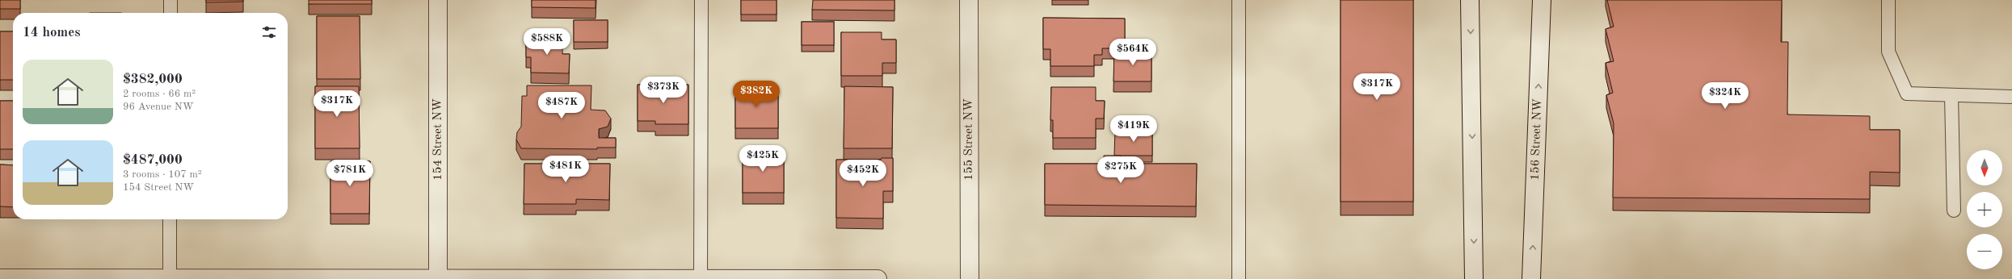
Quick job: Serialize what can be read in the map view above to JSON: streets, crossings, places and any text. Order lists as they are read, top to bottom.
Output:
{
  "streets": {
    "street": ["154 Street NW", "155 Street NW", "156 Street NW"]
  },
  "north": "bottom",
  "page": {
    "heading": "14 homes",
    "price": [
      "$588K",
      "$564K",
      "$317K",
      "$373K",
      "$382K",
      "$324K",
      "$317K",
      "$487K",
      "$419K",
      "$425K",
      "$481K",
      "$275K",
      "$781K",
      "$452K"
    ],
    "list": [
      {
        "name": "$382,000",
        "note": "2 rooms · 66 m² · 96 Avenue NW"
      },
      {
        "name": "$487,000",
        "note": "3 rooms · 107 m² · 154 Street NW"
      }
    ],
    "map_buttons": ["+", "−"]
  }
}
